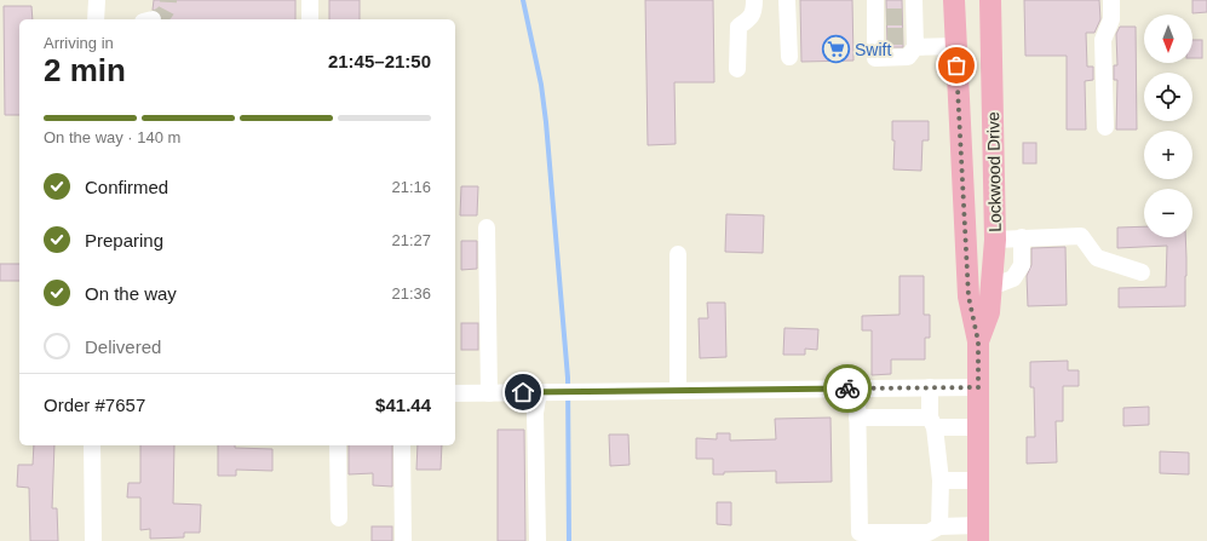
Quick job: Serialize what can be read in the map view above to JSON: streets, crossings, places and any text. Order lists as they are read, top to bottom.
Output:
{
  "streets": {
    "main road": ["Lockwood Drive"]
  },
  "places": {
    "supermarket": ["Swift"]
  },
  "north": "bottom",
  "page": {
    "map_buttons": ["+", "−"],
    "heading": ["2 min", "Arriving in", "21:45–21:50"],
    "panel": ["Order #7657", "$41.44"],
    "bar": "On the way · 140 m",
    "list": [
      ["Confirmed", "21:16"],
      ["Preparing", "21:27"],
      ["On the way", "21:36"],
      "Delivered"
    ]
  }
}
